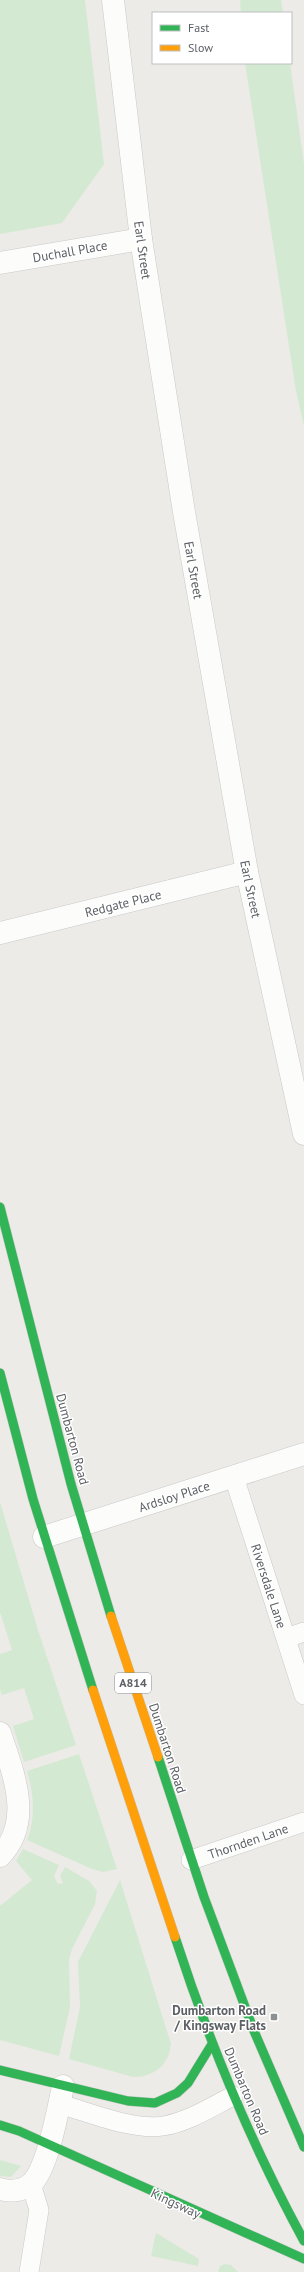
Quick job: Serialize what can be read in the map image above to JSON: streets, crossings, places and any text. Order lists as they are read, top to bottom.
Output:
{
  "streets": {
    "main road": ["Dumbarton Road", "A814", "Kingsway"],
    "street": [
      "Earl Street",
      "Duchall Place",
      "Redgate Place",
      "Ardsloy Place"
    ],
    "lane": ["Riversdale Lane", "Thornden Lane"]
  },
  "crossings": [
    ["Earl Street", "Duchall Place"],
    ["Earl Street", "Redgate Place"],
    ["Dumbarton Road", "Ardsloy Place"],
    ["Dumbarton Road", "Thornden Lane"],
    ["Ardsloy Place", "Riversdale Lane"]
  ],
  "places": {
    "transit": ["Dumbarton Road / Kingsway Flats"]
  },
  "legend": ["Fast", "Slow"]
}
